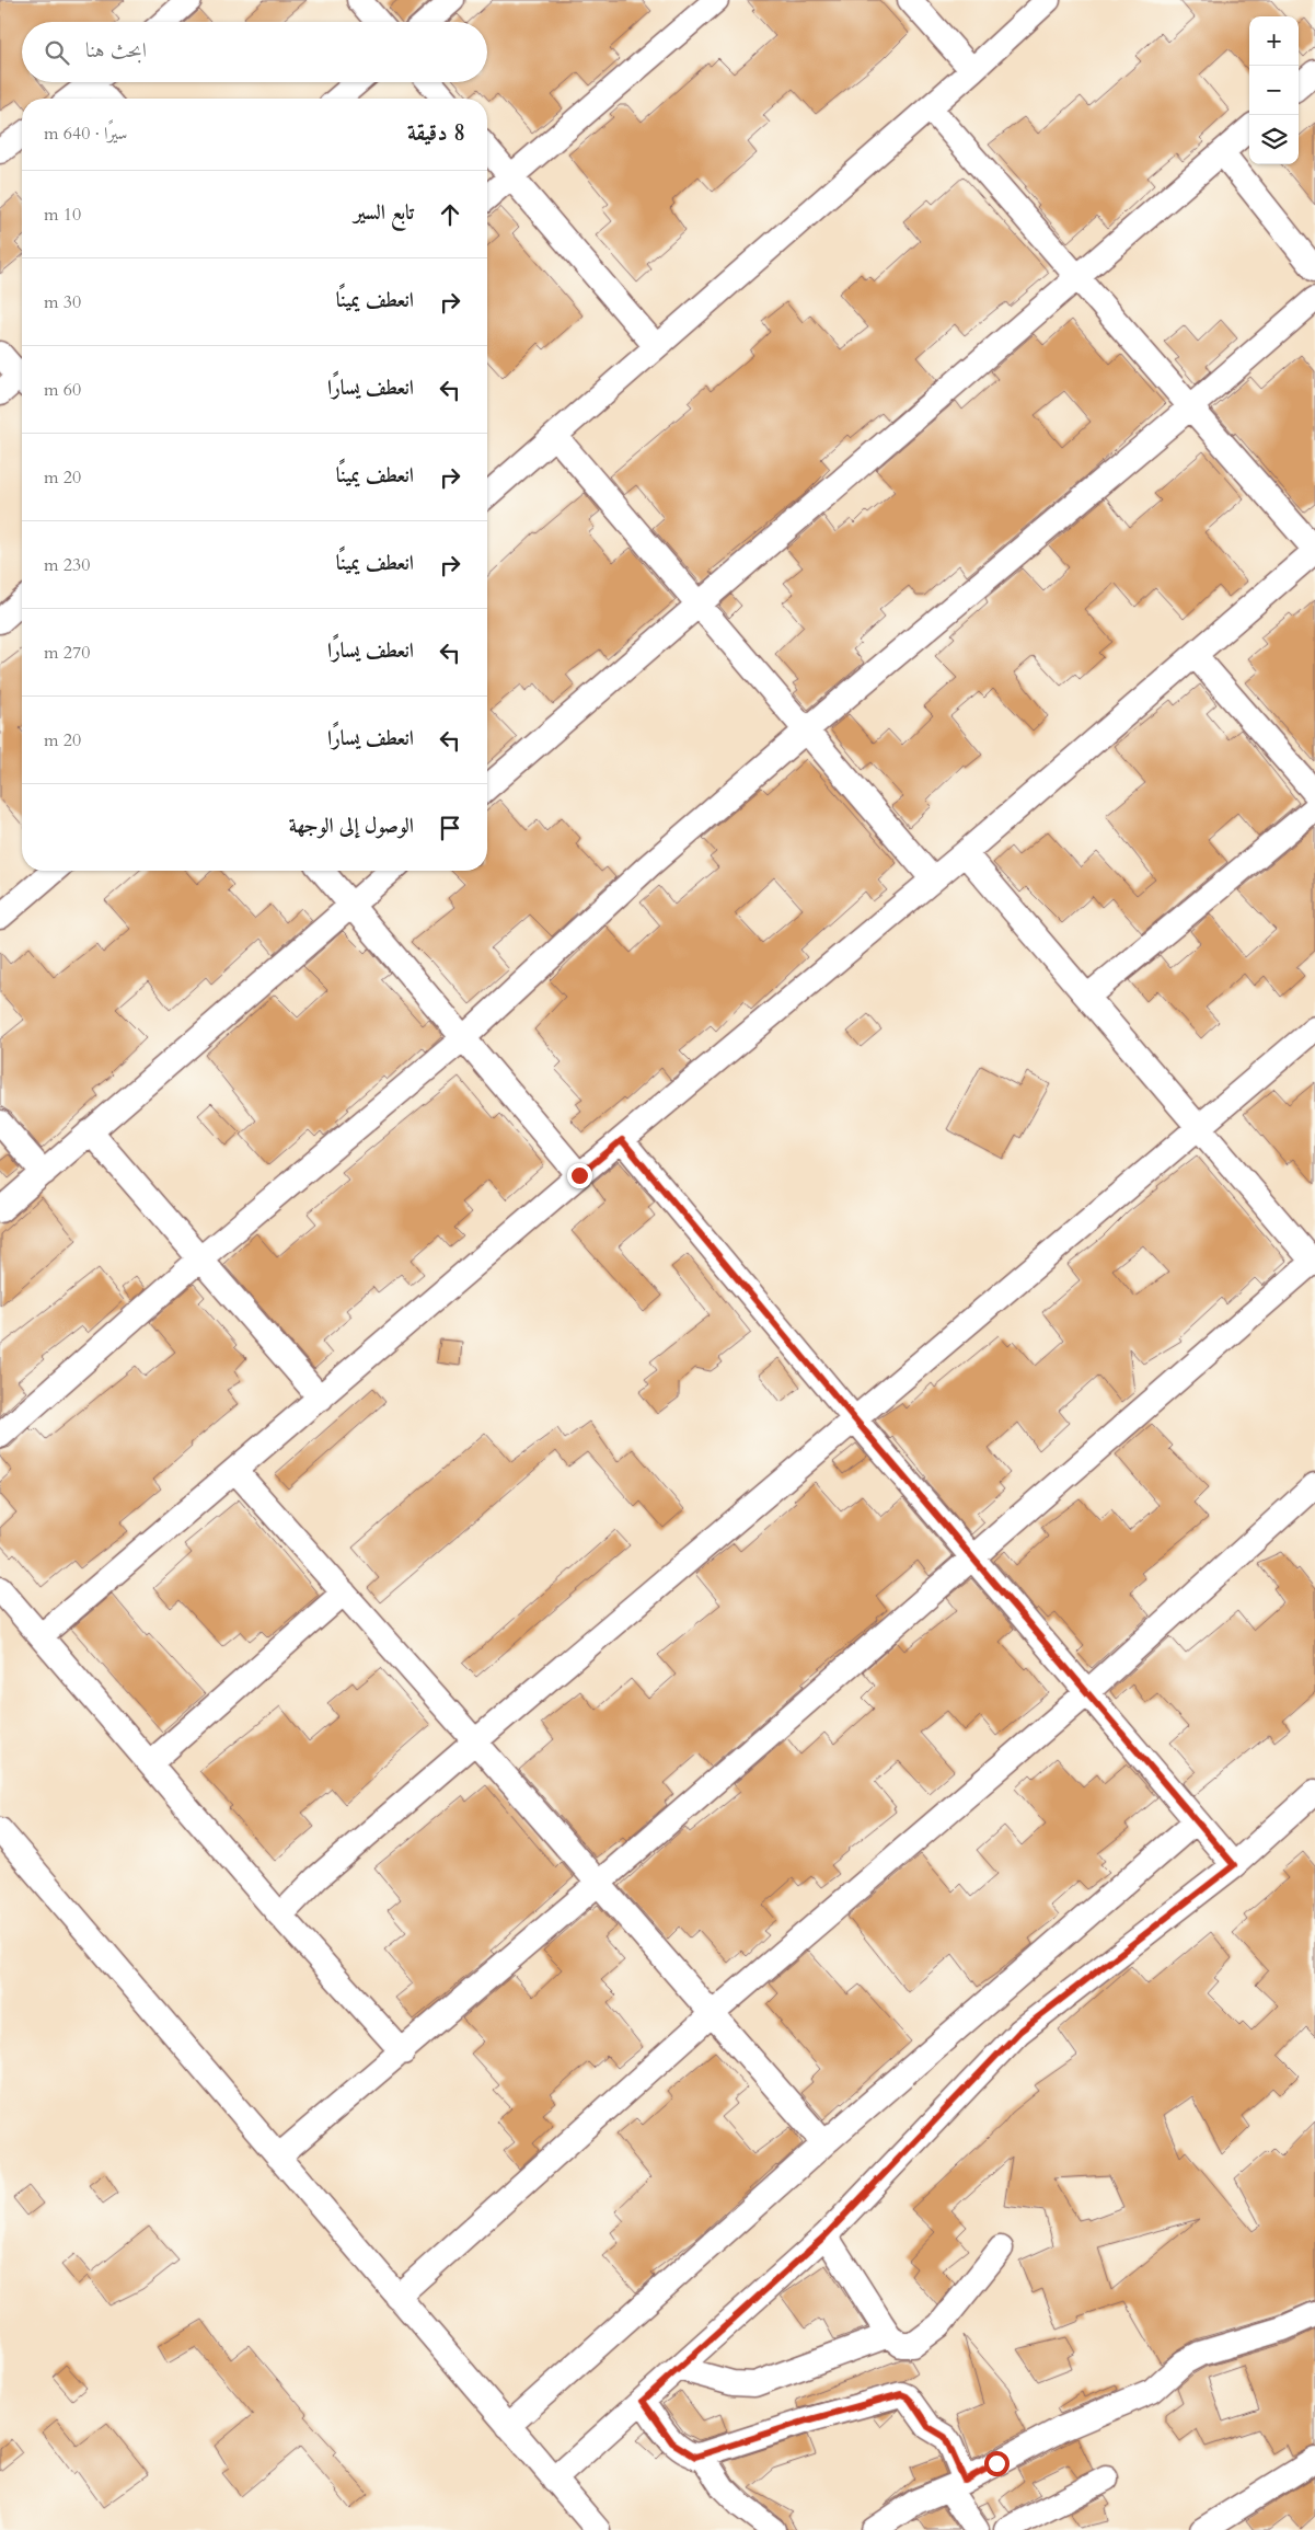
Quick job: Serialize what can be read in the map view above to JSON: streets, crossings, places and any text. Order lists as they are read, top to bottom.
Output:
{
  "page": {
    "map_buttons": ["+", "−"],
    "search": "ابحث هنا",
    "heading": ["8 دقيقة", "سيرًا · 640 m"],
    "list": [
      ["تابع السير", "10 m"],
      ["انعطف يمينًا", "30 m"],
      ["انعطف يسارًا", "60 m"],
      ["انعطف يمينًا", "20 m"],
      ["انعطف يمينًا", "230 m"],
      ["انعطف يسارًا", "270 m"],
      ["انعطف يسارًا", "20 m"],
      "الوصول إلى الوجهة"
    ]
  }
}
